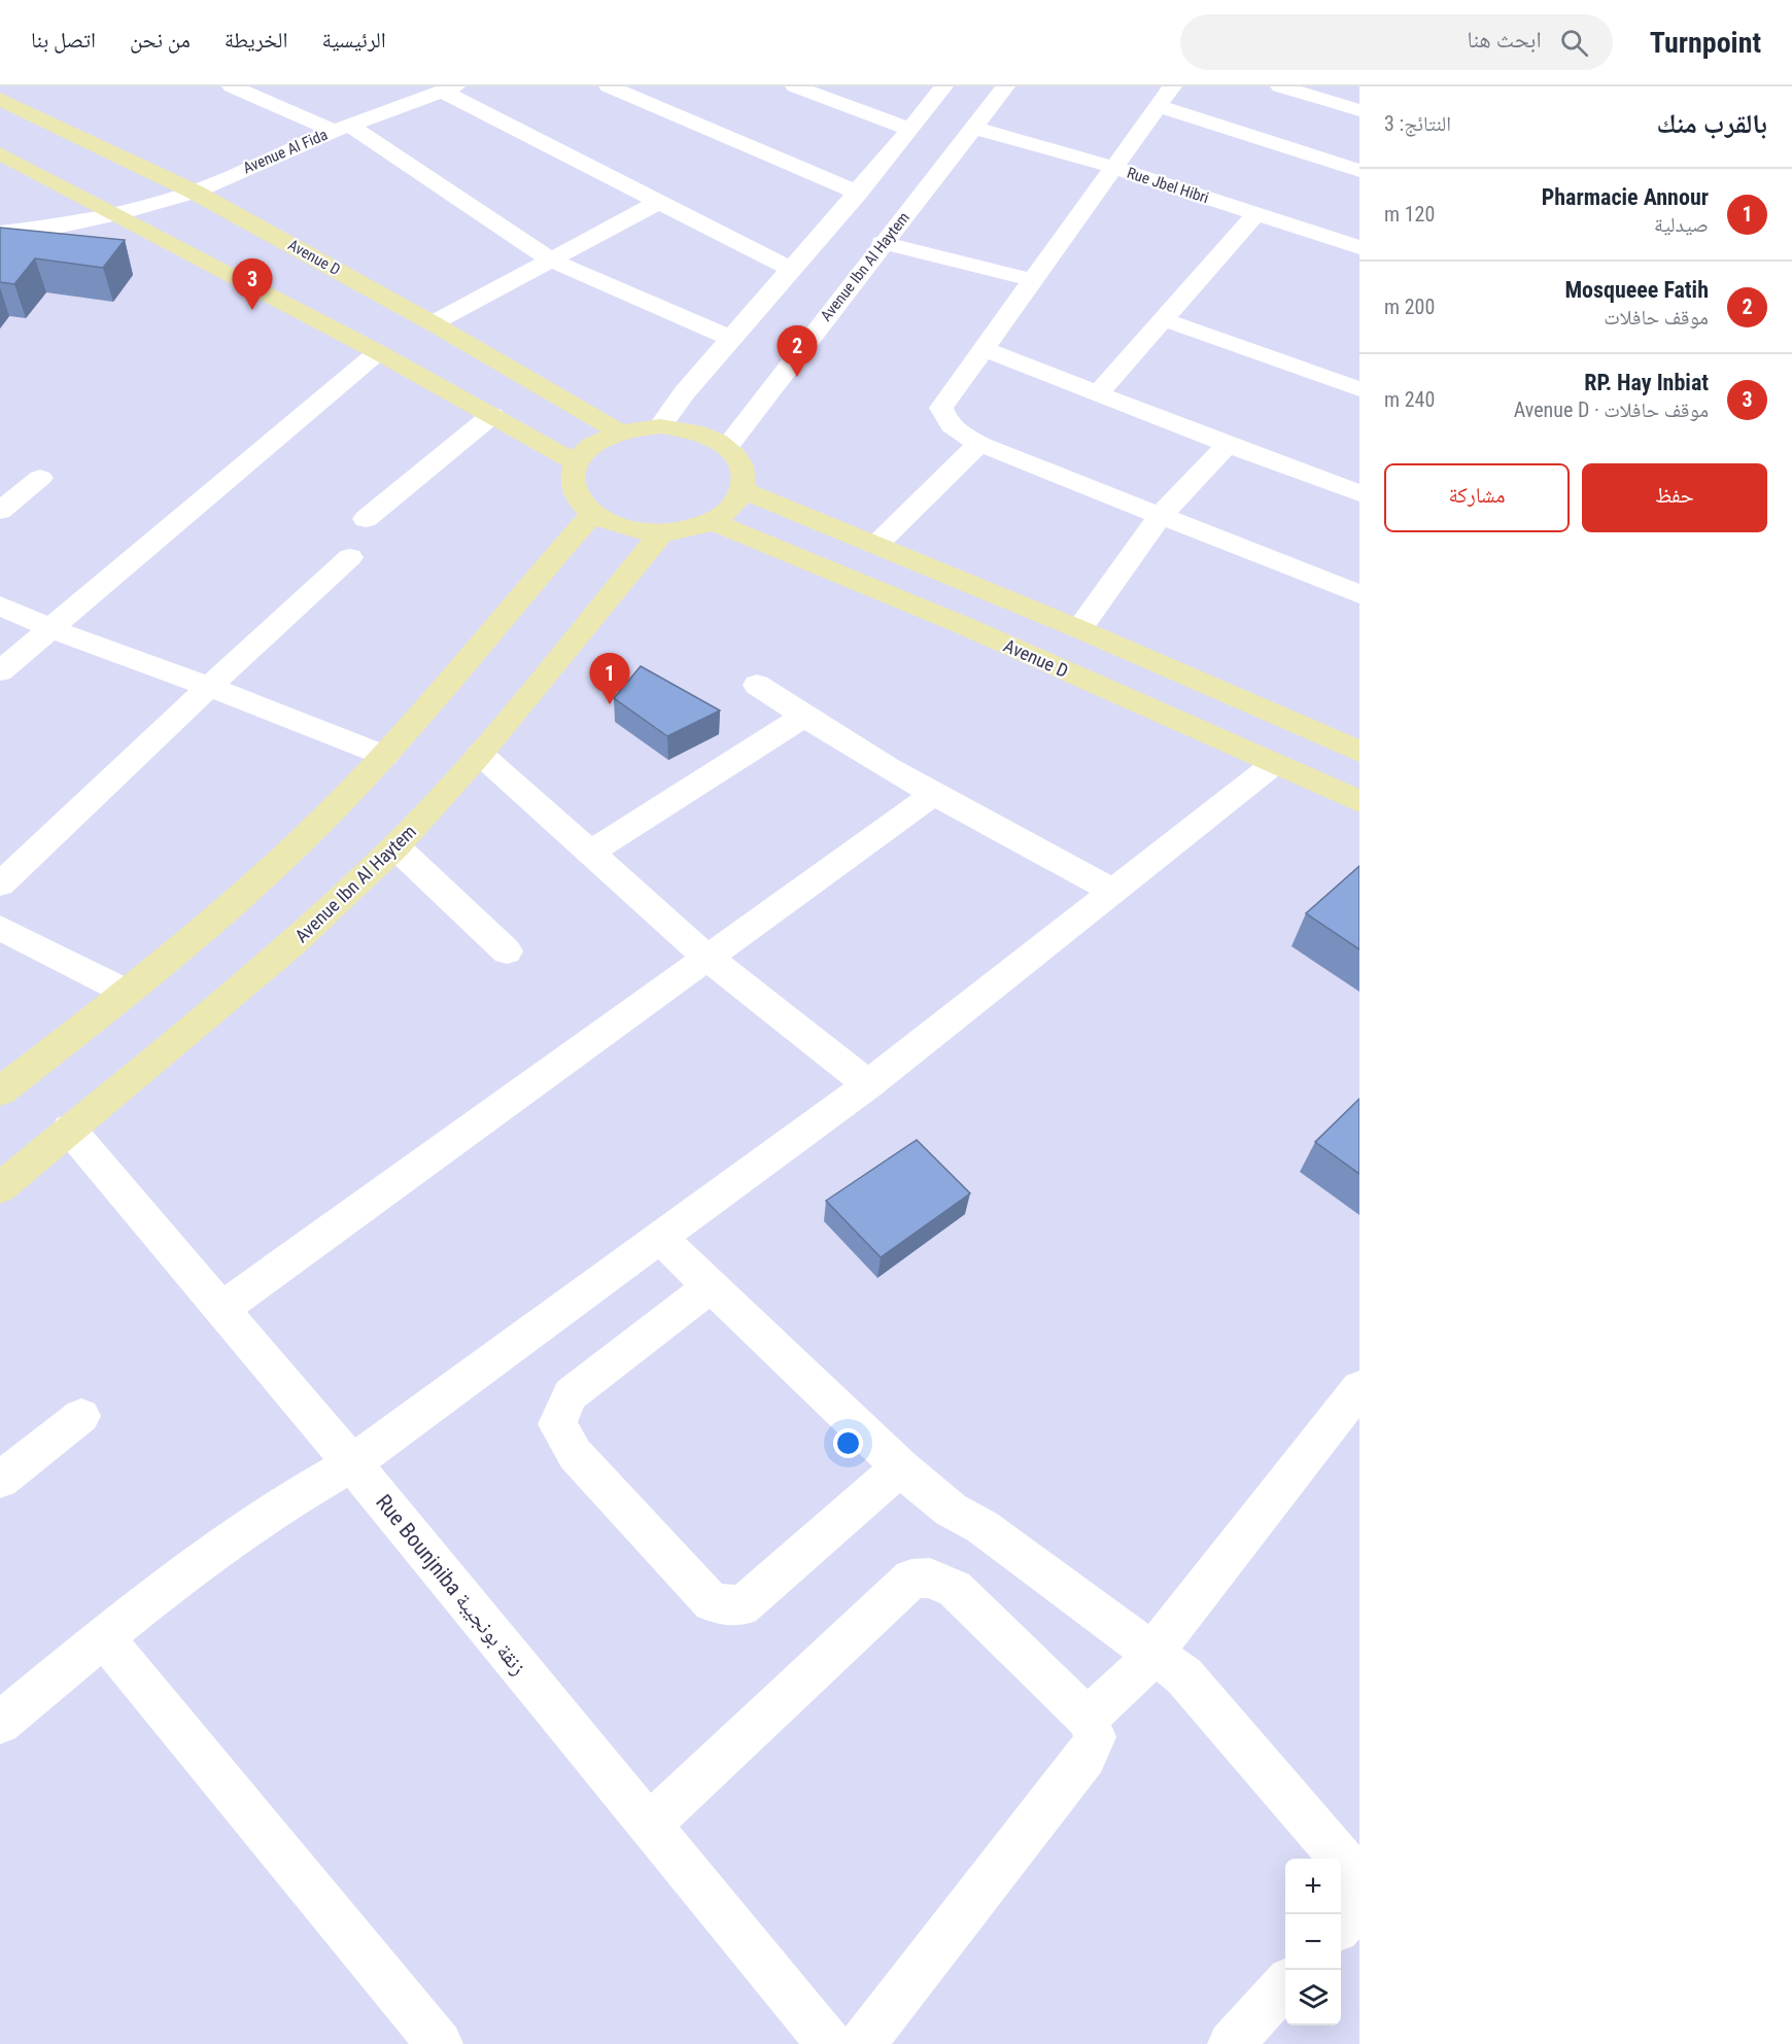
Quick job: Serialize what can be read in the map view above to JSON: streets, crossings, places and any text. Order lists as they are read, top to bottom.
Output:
{
  "streets": {
    "main road": ["Avenue D", "Avenue Ibn Al Haytem"],
    "street": ["Avenue Al Fida", "Rue Jbel Hibri", "Rue Bounjniba زنقة بونجيبة"]
  },
  "crossings": [
    ["Avenue Al Fida", "Avenue D"],
    ["Rue Jbel Hibri", "Avenue Ibn Al Haytem"],
    ["Avenue D", "Avenue Ibn Al Haytem"],
    ["Avenue Ibn Al Haytem", "Rue Bounjniba زنقة بونجيبة"]
  ],
  "page": {
    "header": "Turnpoint",
    "search": "ابحث هنا",
    "nav": [
      "الرئيسية",
      "الخريطة",
      "من نحن",
      "اتصل بنا"
    ],
    "heading": ["بالقرب منك", "النتائج: 3"],
    "list": [
      {
        "mark": "1",
        "name": "Pharmacie Annour",
        "note": "صيدلية",
        "value": "120 m"
      },
      {
        "mark": "2",
        "name": "Mosqueee Fatih",
        "note": "موقف حافلات",
        "value": "200 m"
      },
      {
        "mark": "3",
        "name": "RP. Hay Inbiat",
        "note": "موقف حافلات · Avenue D",
        "value": "240 m"
      }
    ],
    "pins": ["3", "2", "1"],
    "buttons": ["حفظ", "مشاركة"],
    "map_buttons": ["+", "−"]
  }
}
